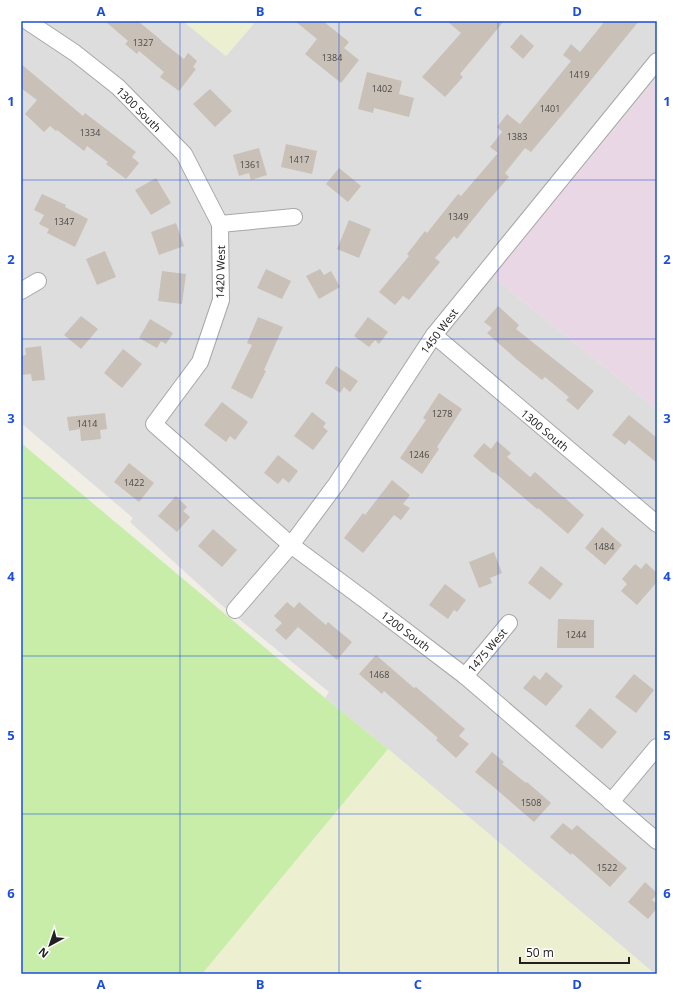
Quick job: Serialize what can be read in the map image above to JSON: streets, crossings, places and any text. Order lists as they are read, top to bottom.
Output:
{
  "streets": {
    "street": [
      "1300 South",
      "1420 West",
      "1450 West",
      "1200 South",
      "1475 West"
    ]
  },
  "crossings": [
    ["1300 South", "1420 West"],
    ["1300 South", "1450 West"],
    ["1420 West", "1200 South"],
    ["1450 West", "1200 South"],
    ["1200 South", "1475 West"]
  ],
  "house_numbers": [
    "1327",
    "1384",
    "1419",
    "1402",
    "1401",
    "1334",
    "1383",
    "1417",
    "1361",
    "1349",
    "1347",
    "1278",
    "1414",
    "1246",
    "1422",
    "1484",
    "1244",
    "1468",
    "1508",
    "1522"
  ],
  "scale_bar": "50 m",
  "north": "bottom left",
  "grid": {
    "columns": [
      "A",
      "B",
      "C",
      "D"
    ],
    "rows": [
      "1",
      "2",
      "3",
      "4",
      "5",
      "6"
    ]
  }
}
